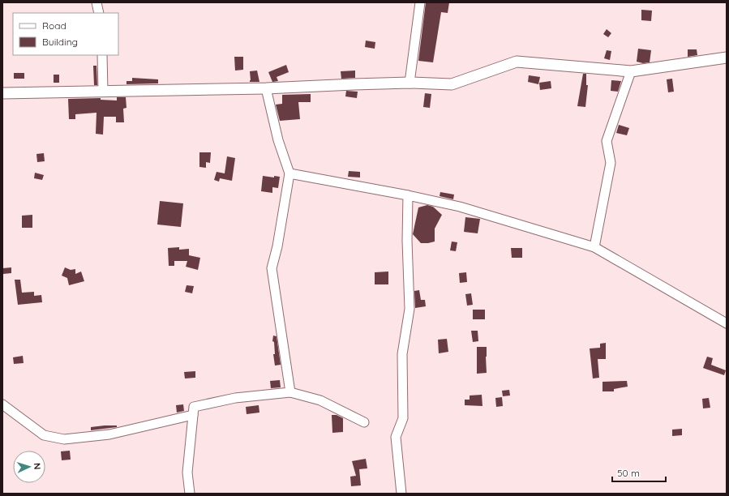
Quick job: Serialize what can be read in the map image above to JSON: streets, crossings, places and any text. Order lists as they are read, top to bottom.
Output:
{
  "legend": ["Road", "Building"],
  "scale_bar": "50 m",
  "north": "right"
}
